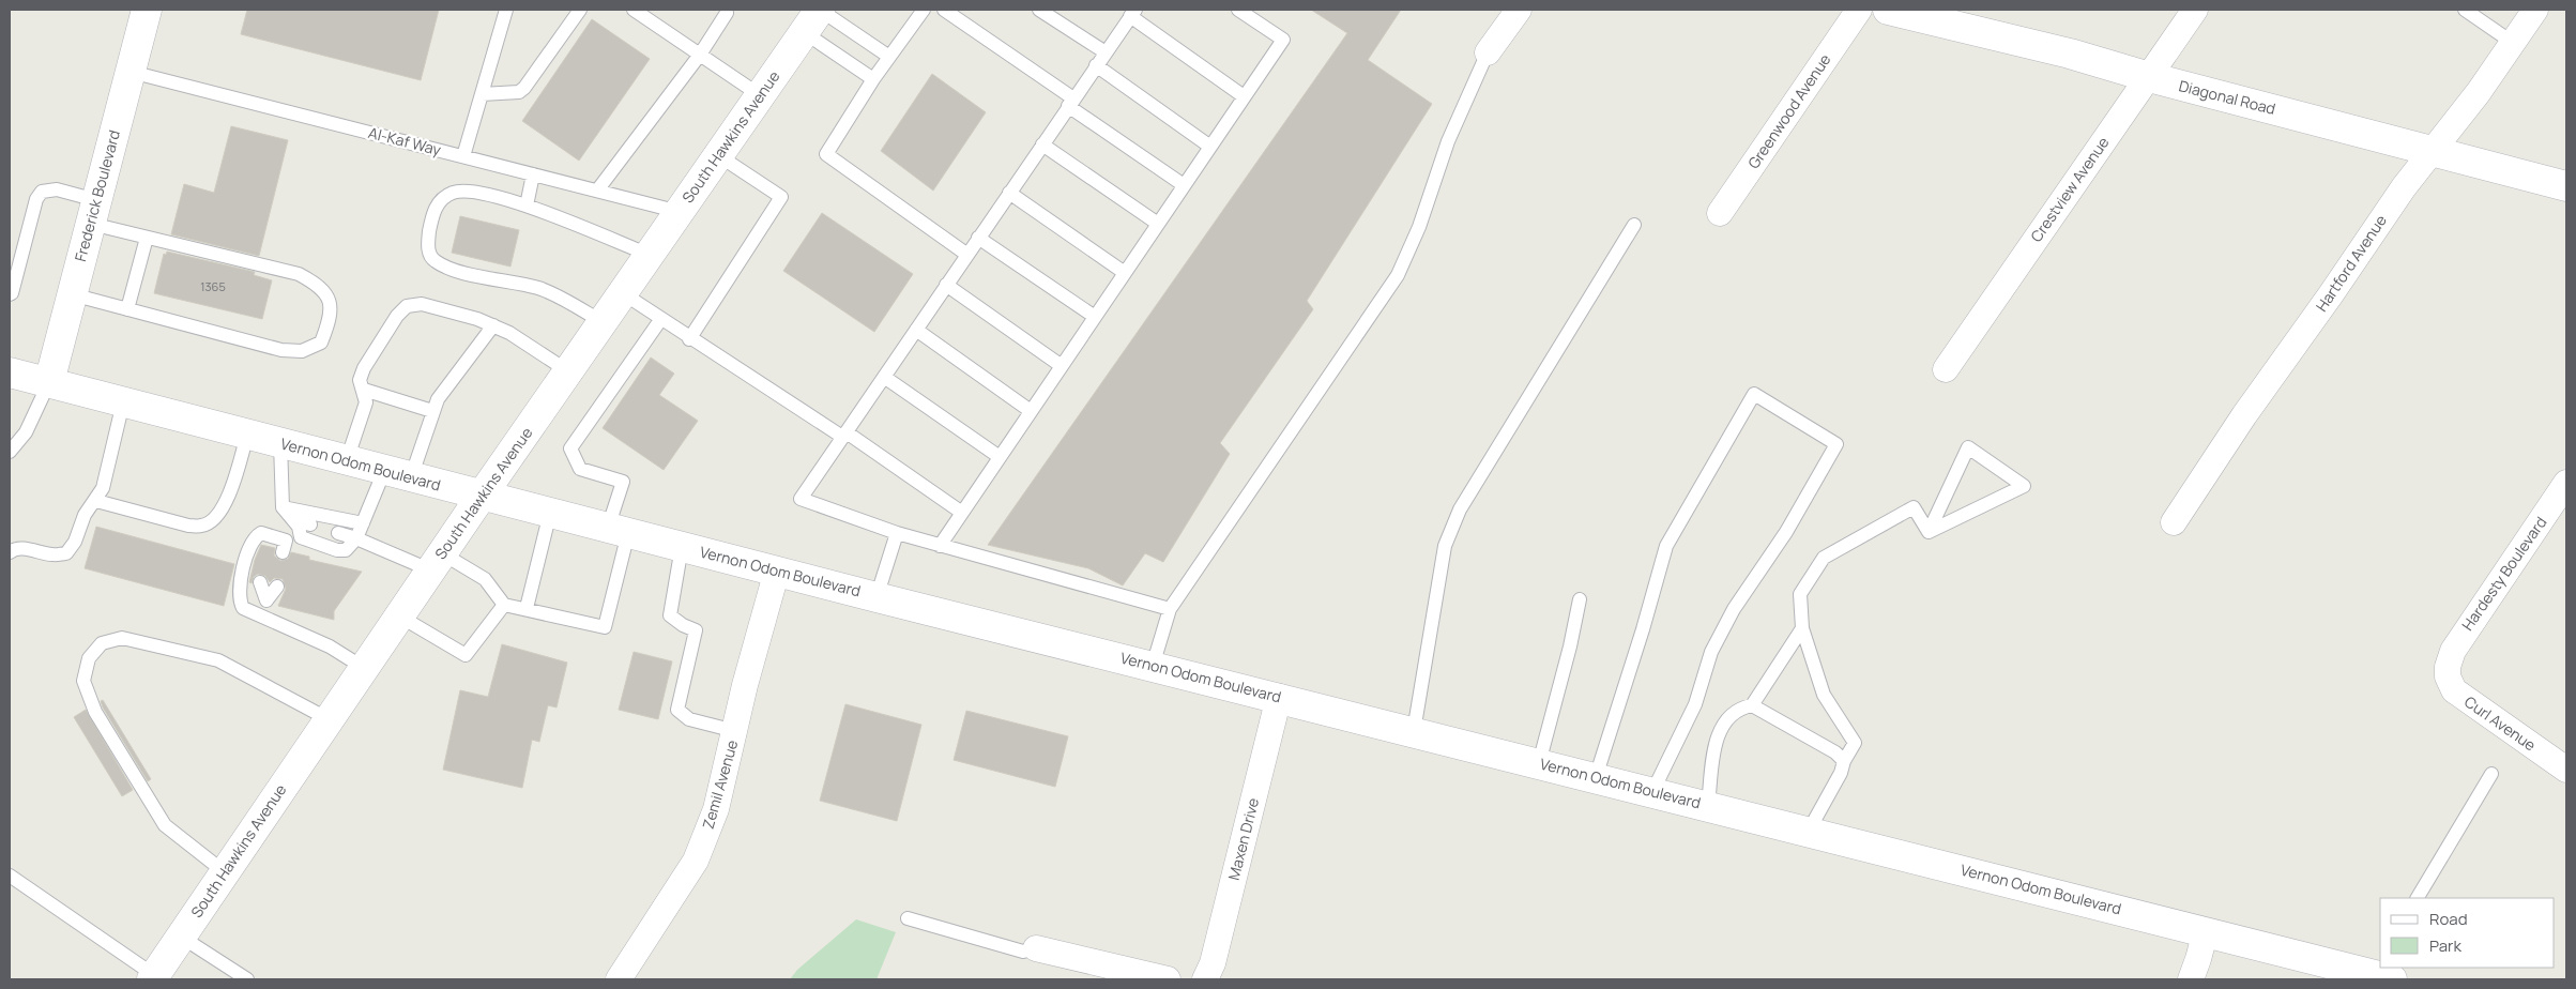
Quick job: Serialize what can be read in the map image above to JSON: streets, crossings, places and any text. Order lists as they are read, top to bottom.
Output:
{
  "streets": {
    "main road": [
      "Diagonal Road",
      "South Hawkins Avenue",
      "Frederick Boulevard",
      "Vernon Odom Boulevard"
    ],
    "street": [
      "Greenwood Avenue",
      "Crestview Avenue",
      "Hartford Avenue",
      "Hardesty Boulevard",
      "Curl Avenue",
      "Zemil Avenue",
      "Maxen Drive"
    ],
    "lane": ["Al-Kaf Way"]
  },
  "crossings": [
    ["Diagonal Road", "Crestview Avenue"],
    ["Diagonal Road", "Hartford Avenue"],
    ["South Hawkins Avenue", "Al-Kaf Way"],
    ["South Hawkins Avenue", "Vernon Odom Boulevard"],
    ["Al-Kaf Way", "Frederick Boulevard"],
    ["Frederick Boulevard", "Vernon Odom Boulevard"],
    ["Vernon Odom Boulevard", "Zemil Avenue"],
    ["Vernon Odom Boulevard", "Maxen Drive"],
    ["Hardesty Boulevard", "Curl Avenue"]
  ],
  "house_numbers": ["1365"],
  "legend": ["Road", "Park"]
}
